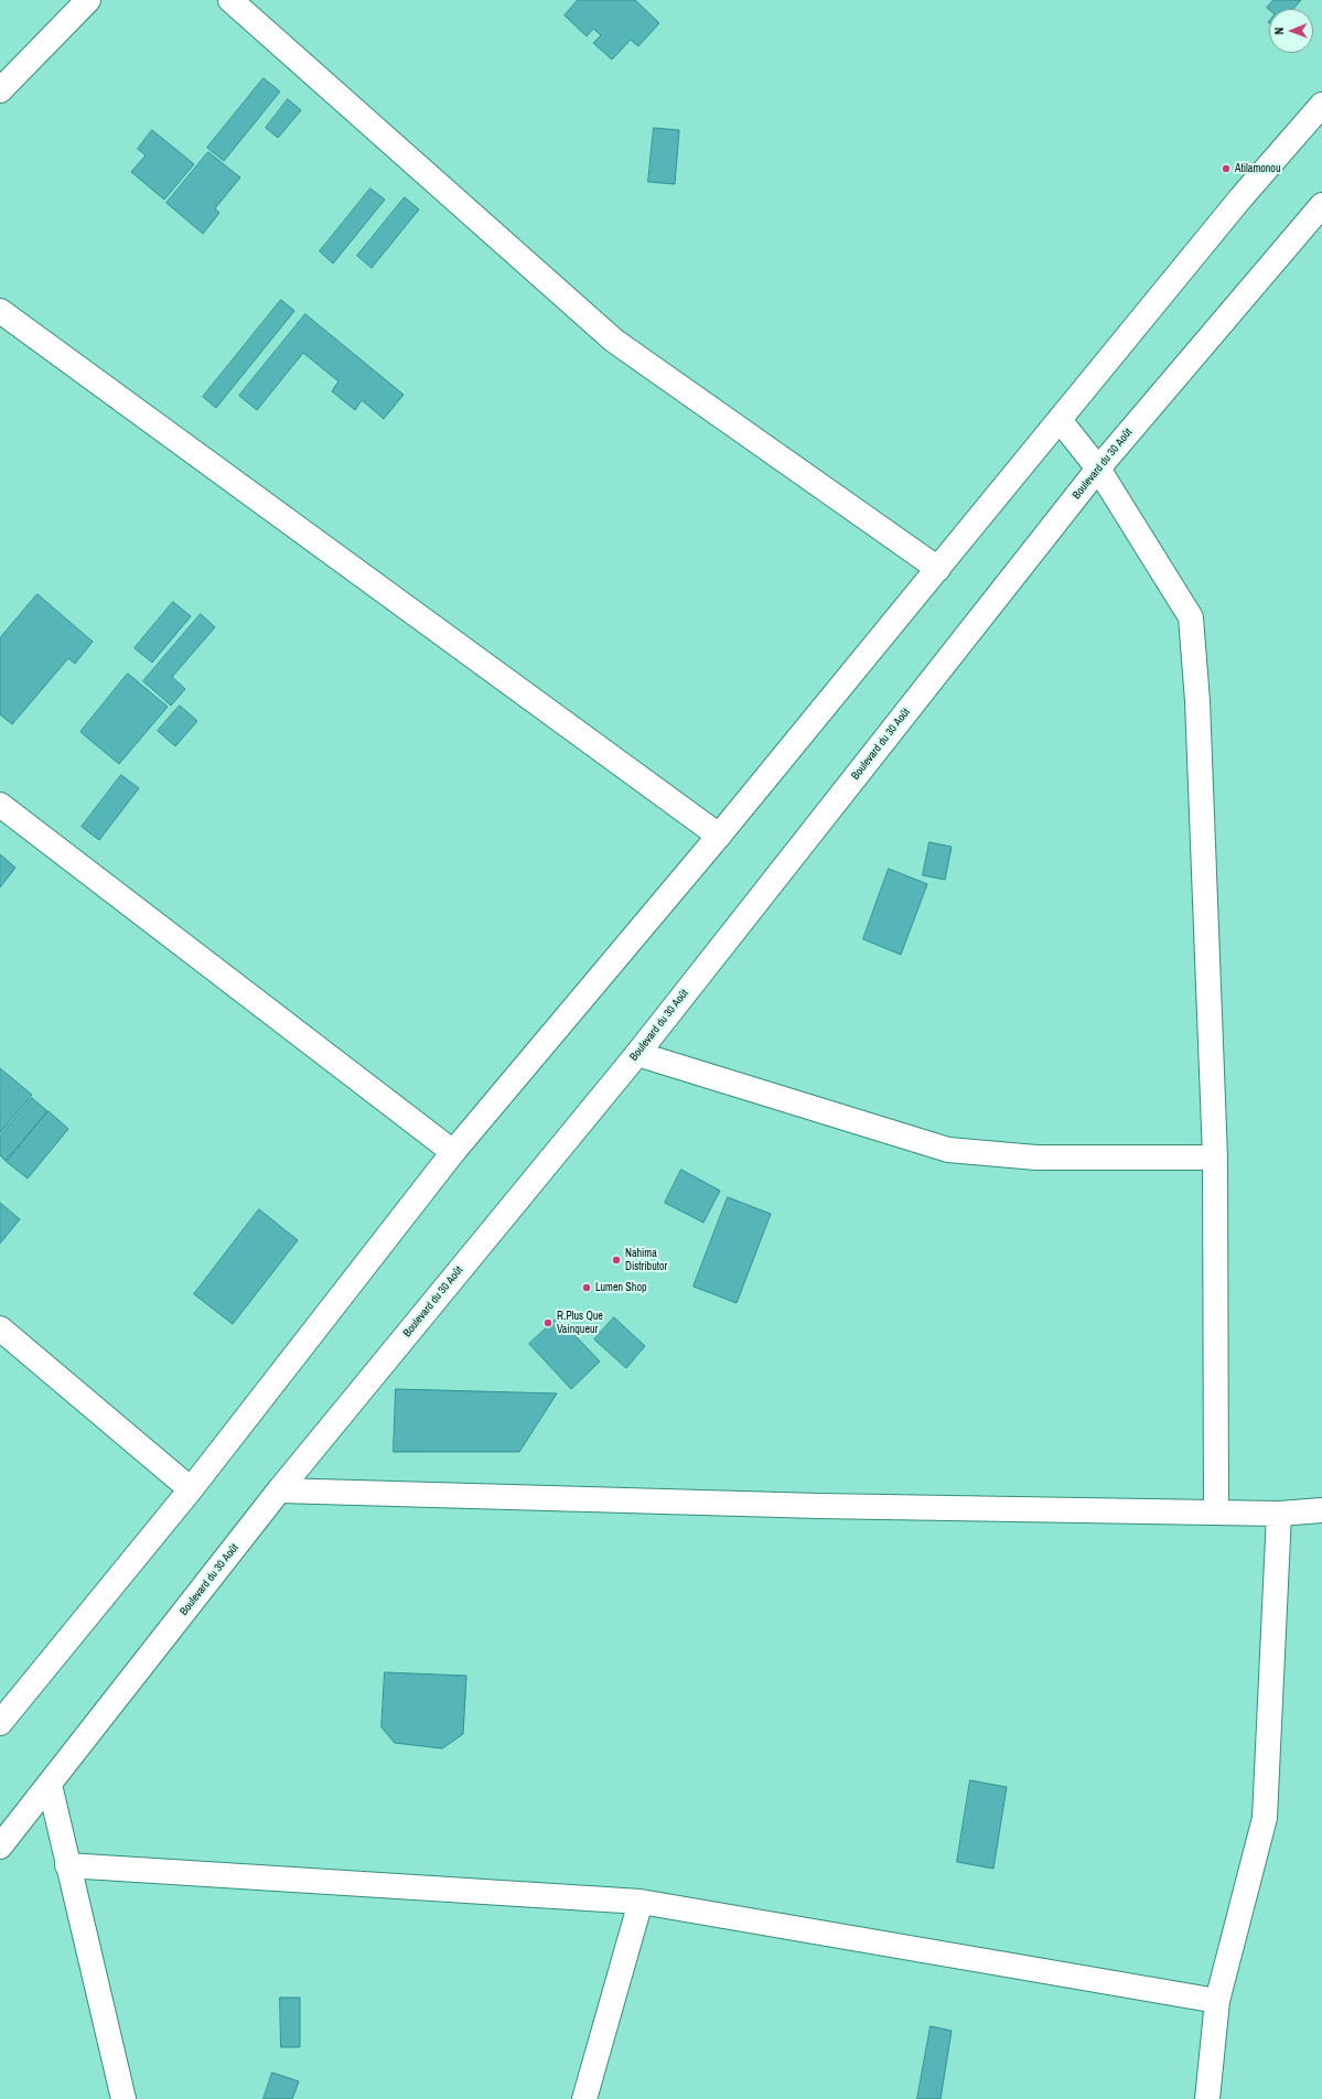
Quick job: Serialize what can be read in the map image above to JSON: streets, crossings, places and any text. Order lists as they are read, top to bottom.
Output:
{
  "streets": {
    "main road": ["Boulevard du 30 Août"]
  },
  "places": [
    "Atilamonou",
    "Nahima Distributor",
    "Lumen Shop",
    "R.Plus Que Vainqueur"
  ],
  "north": "left"
}
